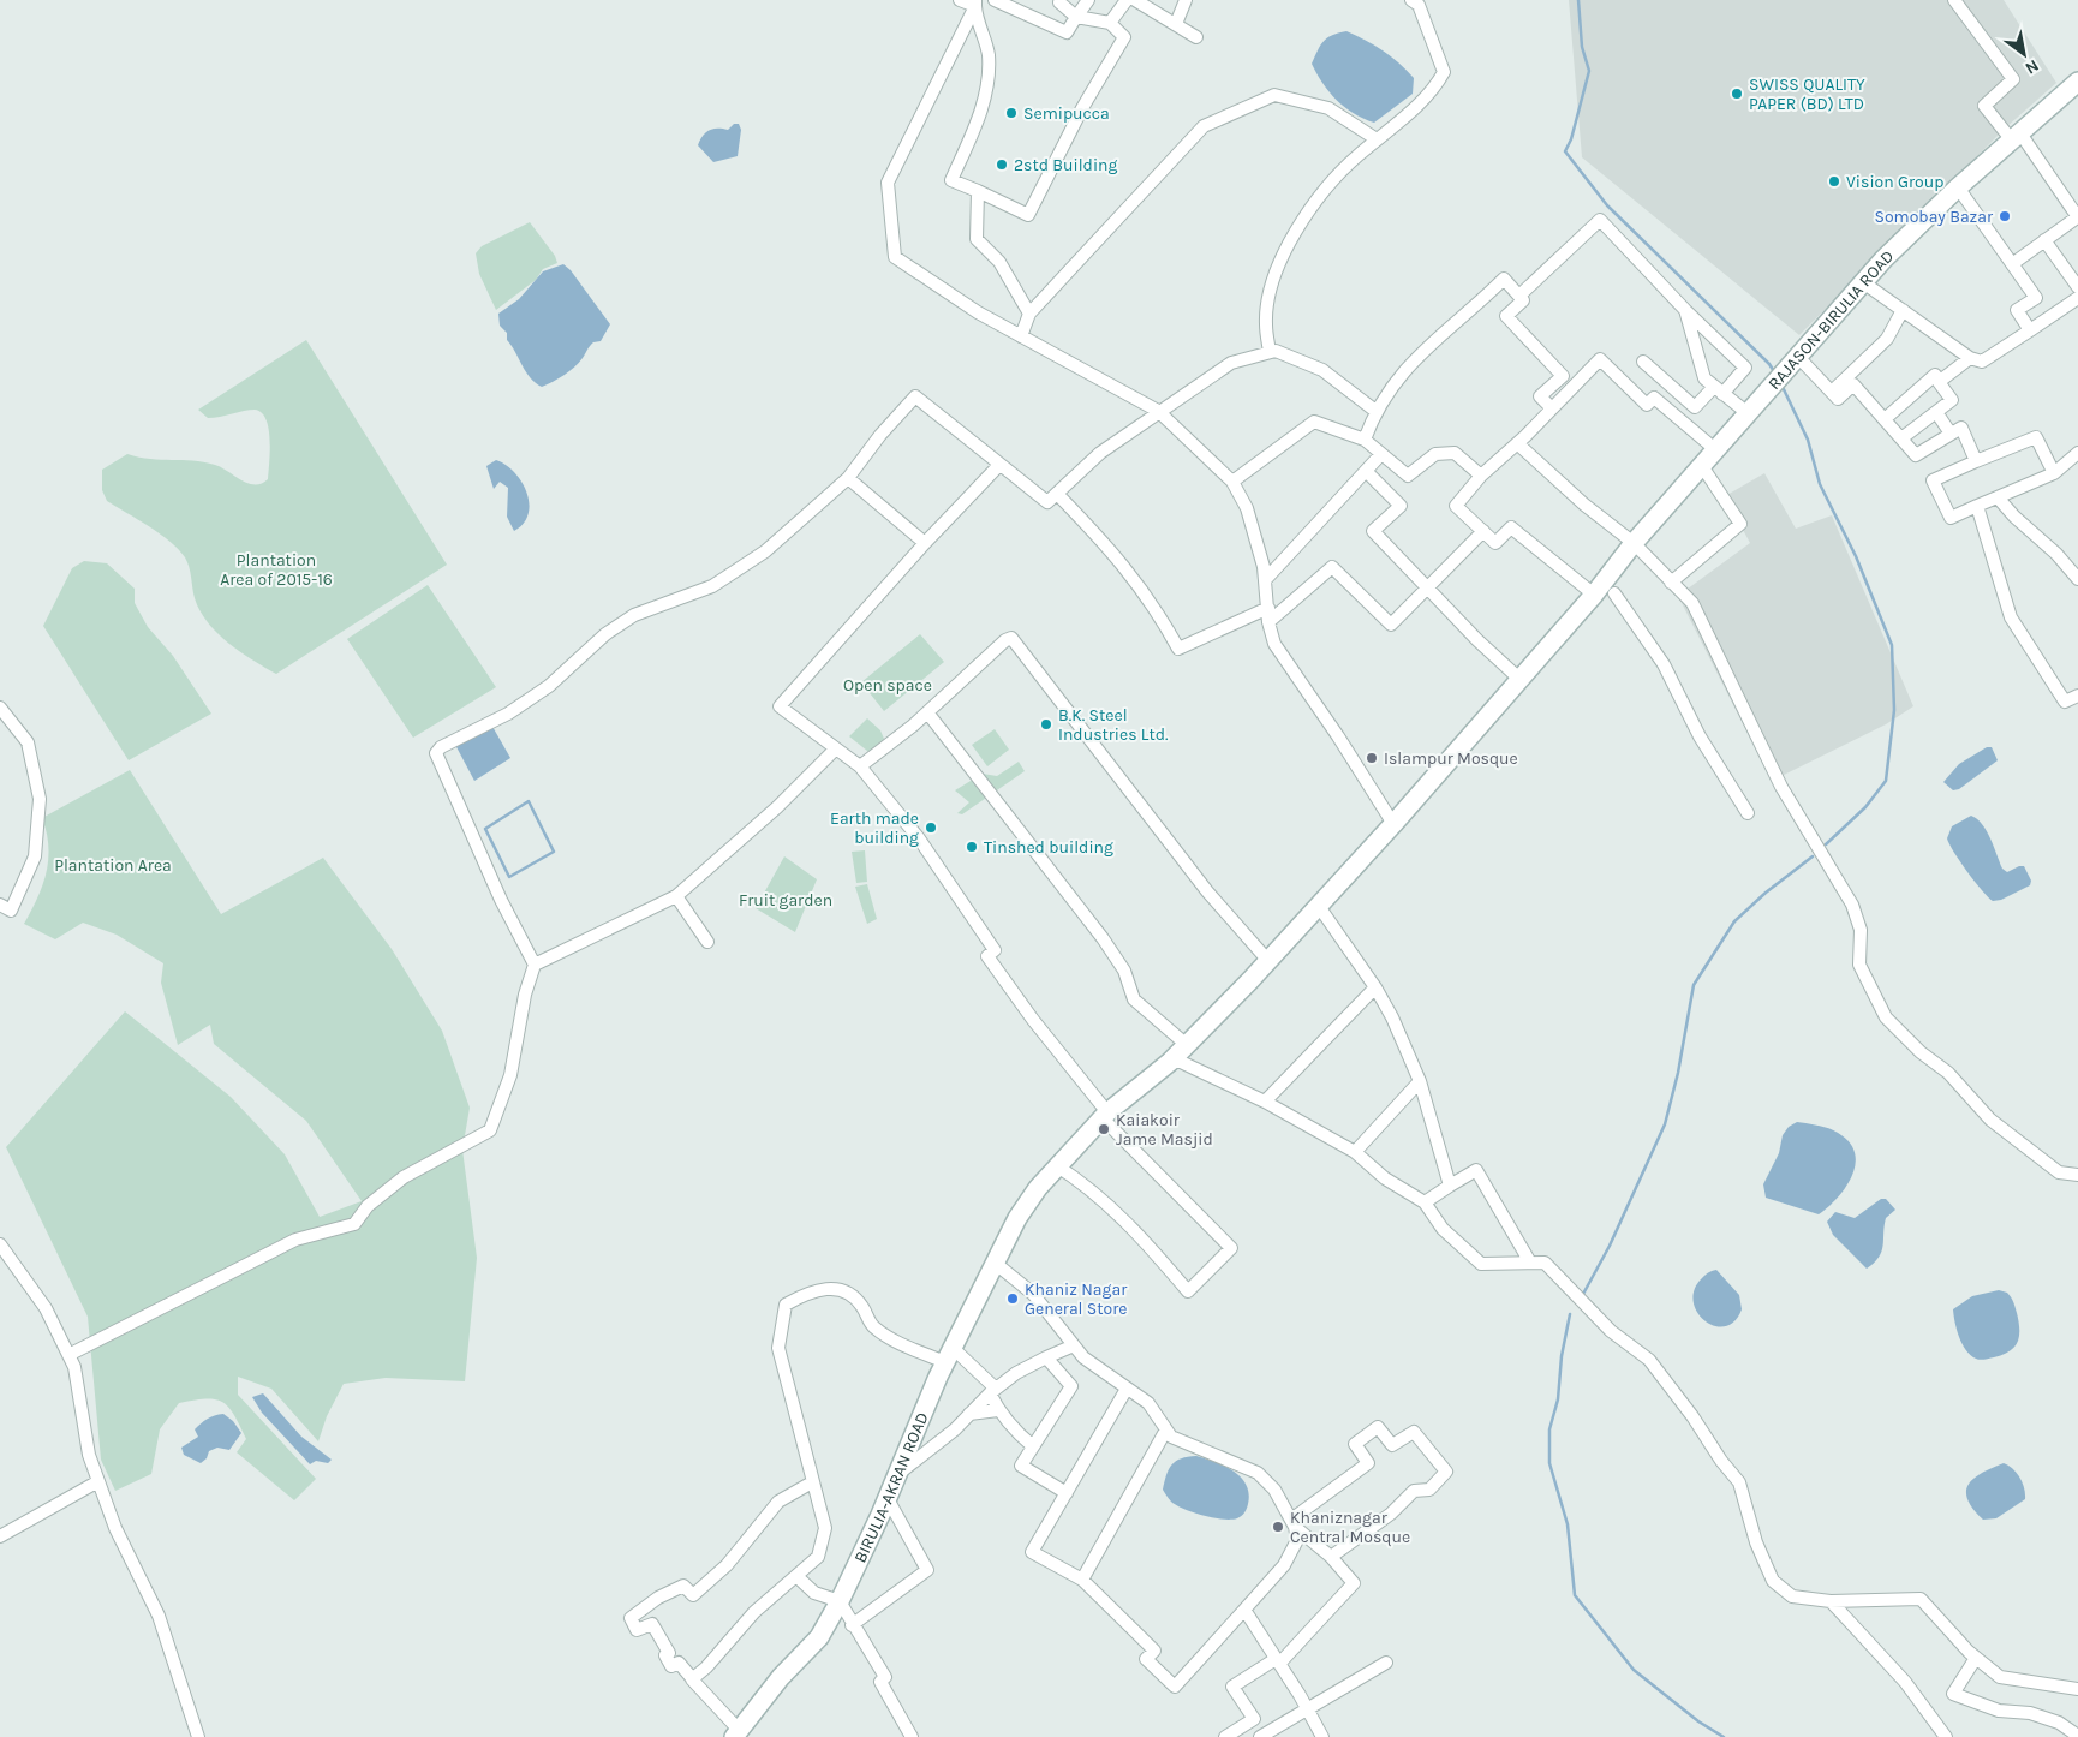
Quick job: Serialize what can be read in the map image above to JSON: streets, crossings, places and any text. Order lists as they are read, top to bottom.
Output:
{
  "streets": {
    "street": ["RAJASON-BIRULIA ROAD", "BIRULIA-AKRAN ROAD"]
  },
  "crossings": [
    ["RAJASON-BIRULIA ROAD", "BIRULIA-AKRAN ROAD"]
  ],
  "parks": [
    "Plantation Area of 2015-16",
    "Open space",
    "Plantation Area",
    "Fruit garden"
  ],
  "places": [
    "SWISS QUALITY PAPER (BD) LTD",
    "Semipucca",
    "2std Building",
    "Vision Group",
    "Somobay Bazar",
    "B.K. Steel Industries Ltd.",
    "Islampur Mosque",
    "Earth made building",
    "Tinshed building",
    "Kaiakoir Jame Masjid",
    "Khaniz Nagar General Store",
    "Khaniznagar Central Mosque"
  ],
  "north": "bottom right"
}
